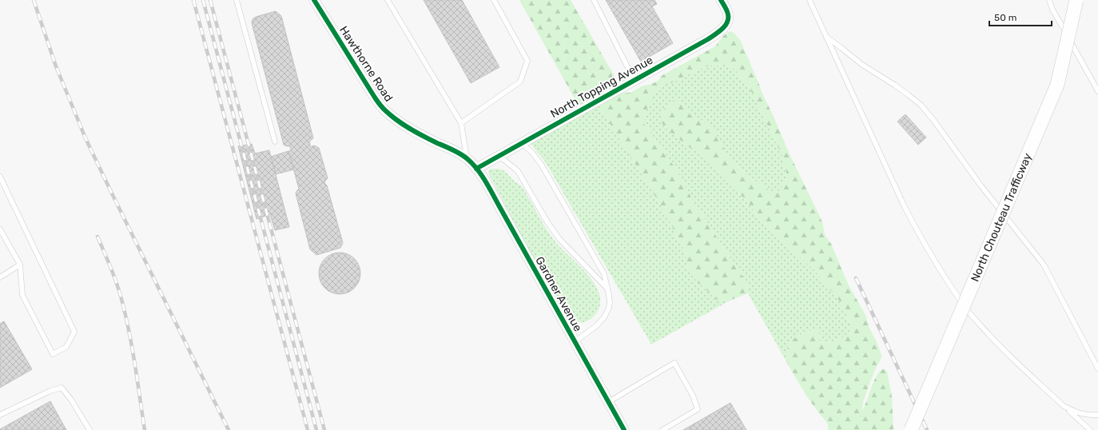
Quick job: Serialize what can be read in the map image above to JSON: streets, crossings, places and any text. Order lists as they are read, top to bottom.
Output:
{
  "streets": {
    "main road": ["North Chouteau Trafficway"],
    "street": ["Hawthorne Road", "North Topping Avenue", "Gardner Avenue"]
  },
  "crossings": [
    ["Hawthorne Road", "North Topping Avenue"],
    ["Hawthorne Road", "Gardner Avenue"],
    ["North Topping Avenue", "Gardner Avenue"]
  ],
  "scale_bar": "50 m"
}
